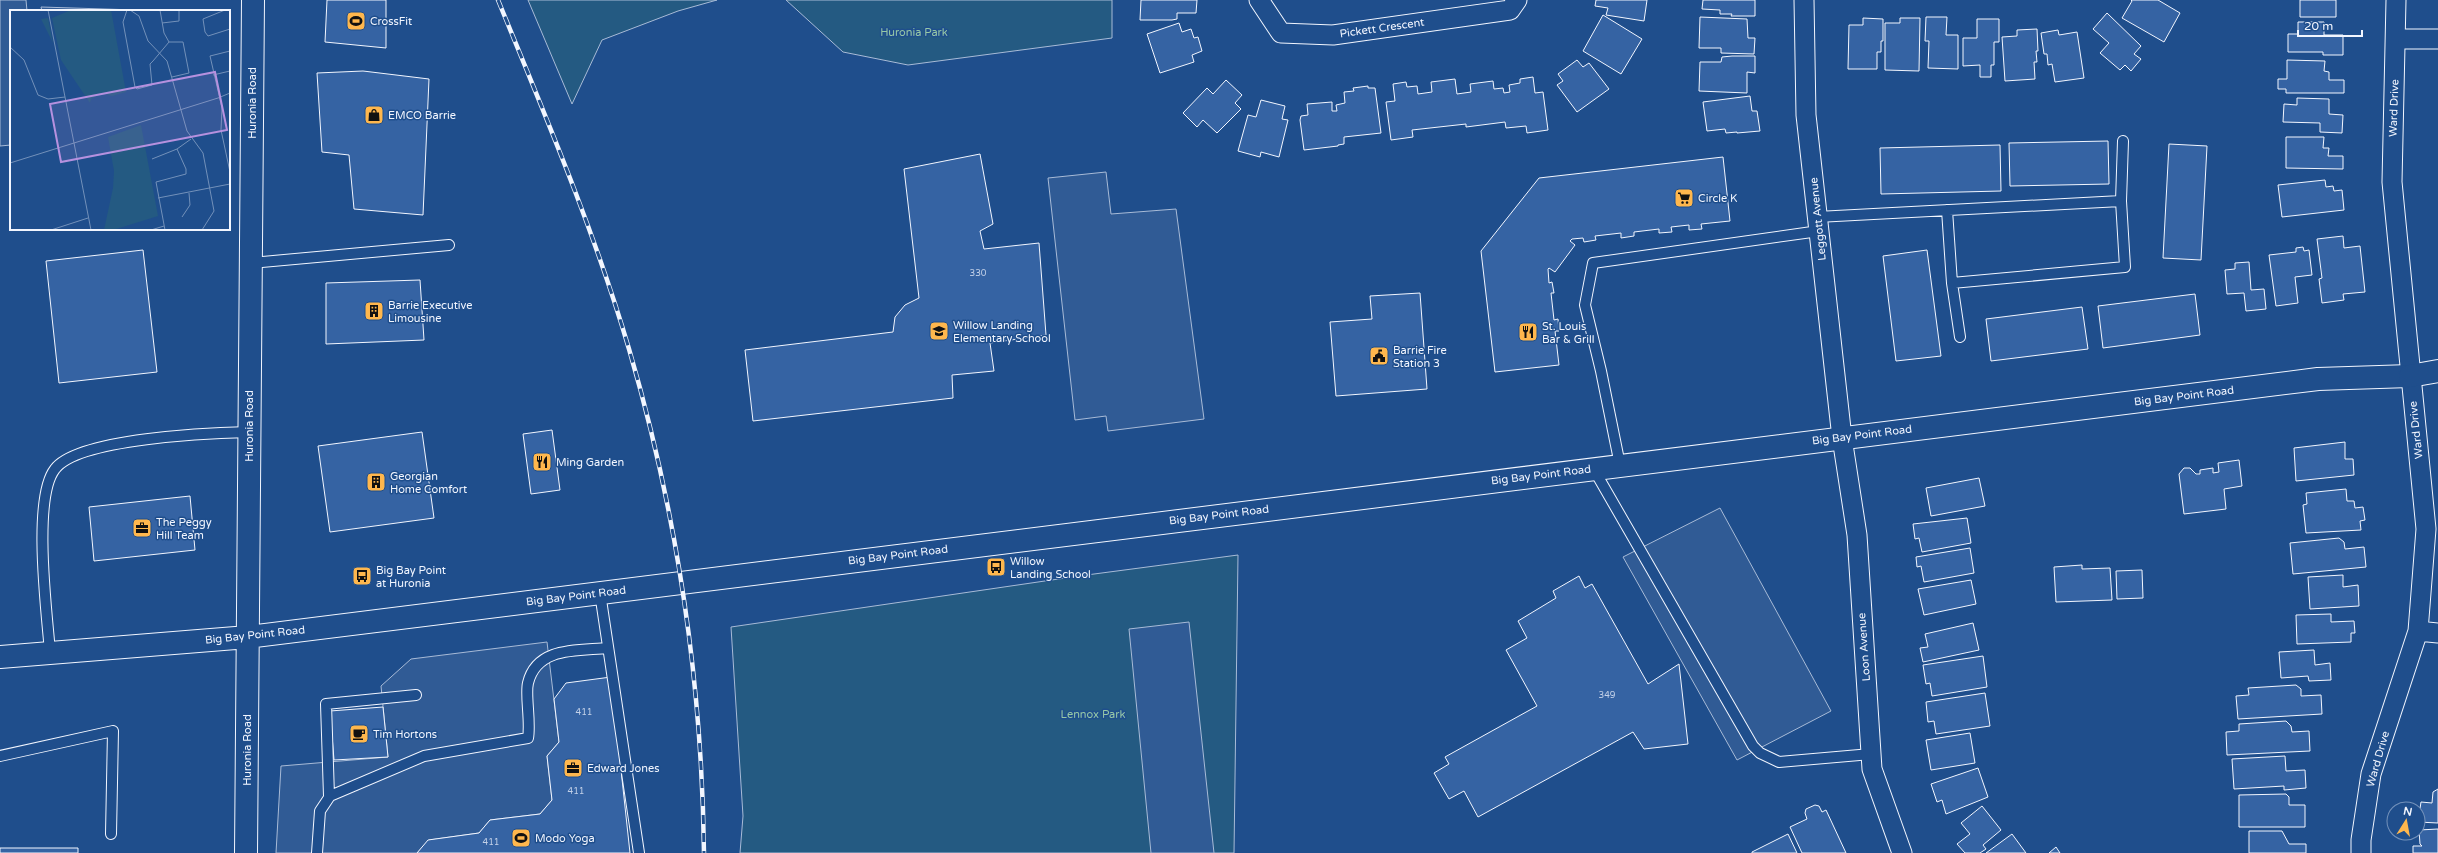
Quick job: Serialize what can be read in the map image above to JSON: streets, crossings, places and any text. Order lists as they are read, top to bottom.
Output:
{
  "streets": {
    "street": [
      "Pickett Crescent",
      "Huronia Road",
      "Ward Drive",
      "Leggott Avenue",
      "Big Bay Point Road",
      "Loon Avenue"
    ]
  },
  "crossings": [
    ["Huronia Road", "Big Bay Point Road"],
    ["Ward Drive", "Big Bay Point Road"],
    ["Leggott Avenue", "Big Bay Point Road"],
    ["Leggott Avenue", "Loon Avenue"],
    ["Big Bay Point Road", "Loon Avenue"]
  ],
  "parks": ["Huronia Park", "Lennox Park"],
  "places": {
    "sports": ["CrossFit", "Modo Yoga"],
    "shop": ["EMCO Barrie"],
    "supermarket": ["Circle K"],
    "building": ["Barrie Executive Limousine", "Georgian Home Comfort"],
    "school or university": ["Willow Landing Elementary School"],
    "restaurant": ["St. Louis Bar & Grill", "Ming Garden"],
    "public building": ["Barrie Fire Station 3"],
    "office": ["The Peggy Hill Team", "Edward Jones"],
    "bus stop": ["Willow Landing School", "Big Bay Point at Huronia"],
    "cafe": ["Tim Hortons"]
  },
  "house_numbers": [
    "330",
    "349",
    "411",
    "411",
    "411"
  ],
  "scale_bar": "20 m",
  "north": "top"
}
